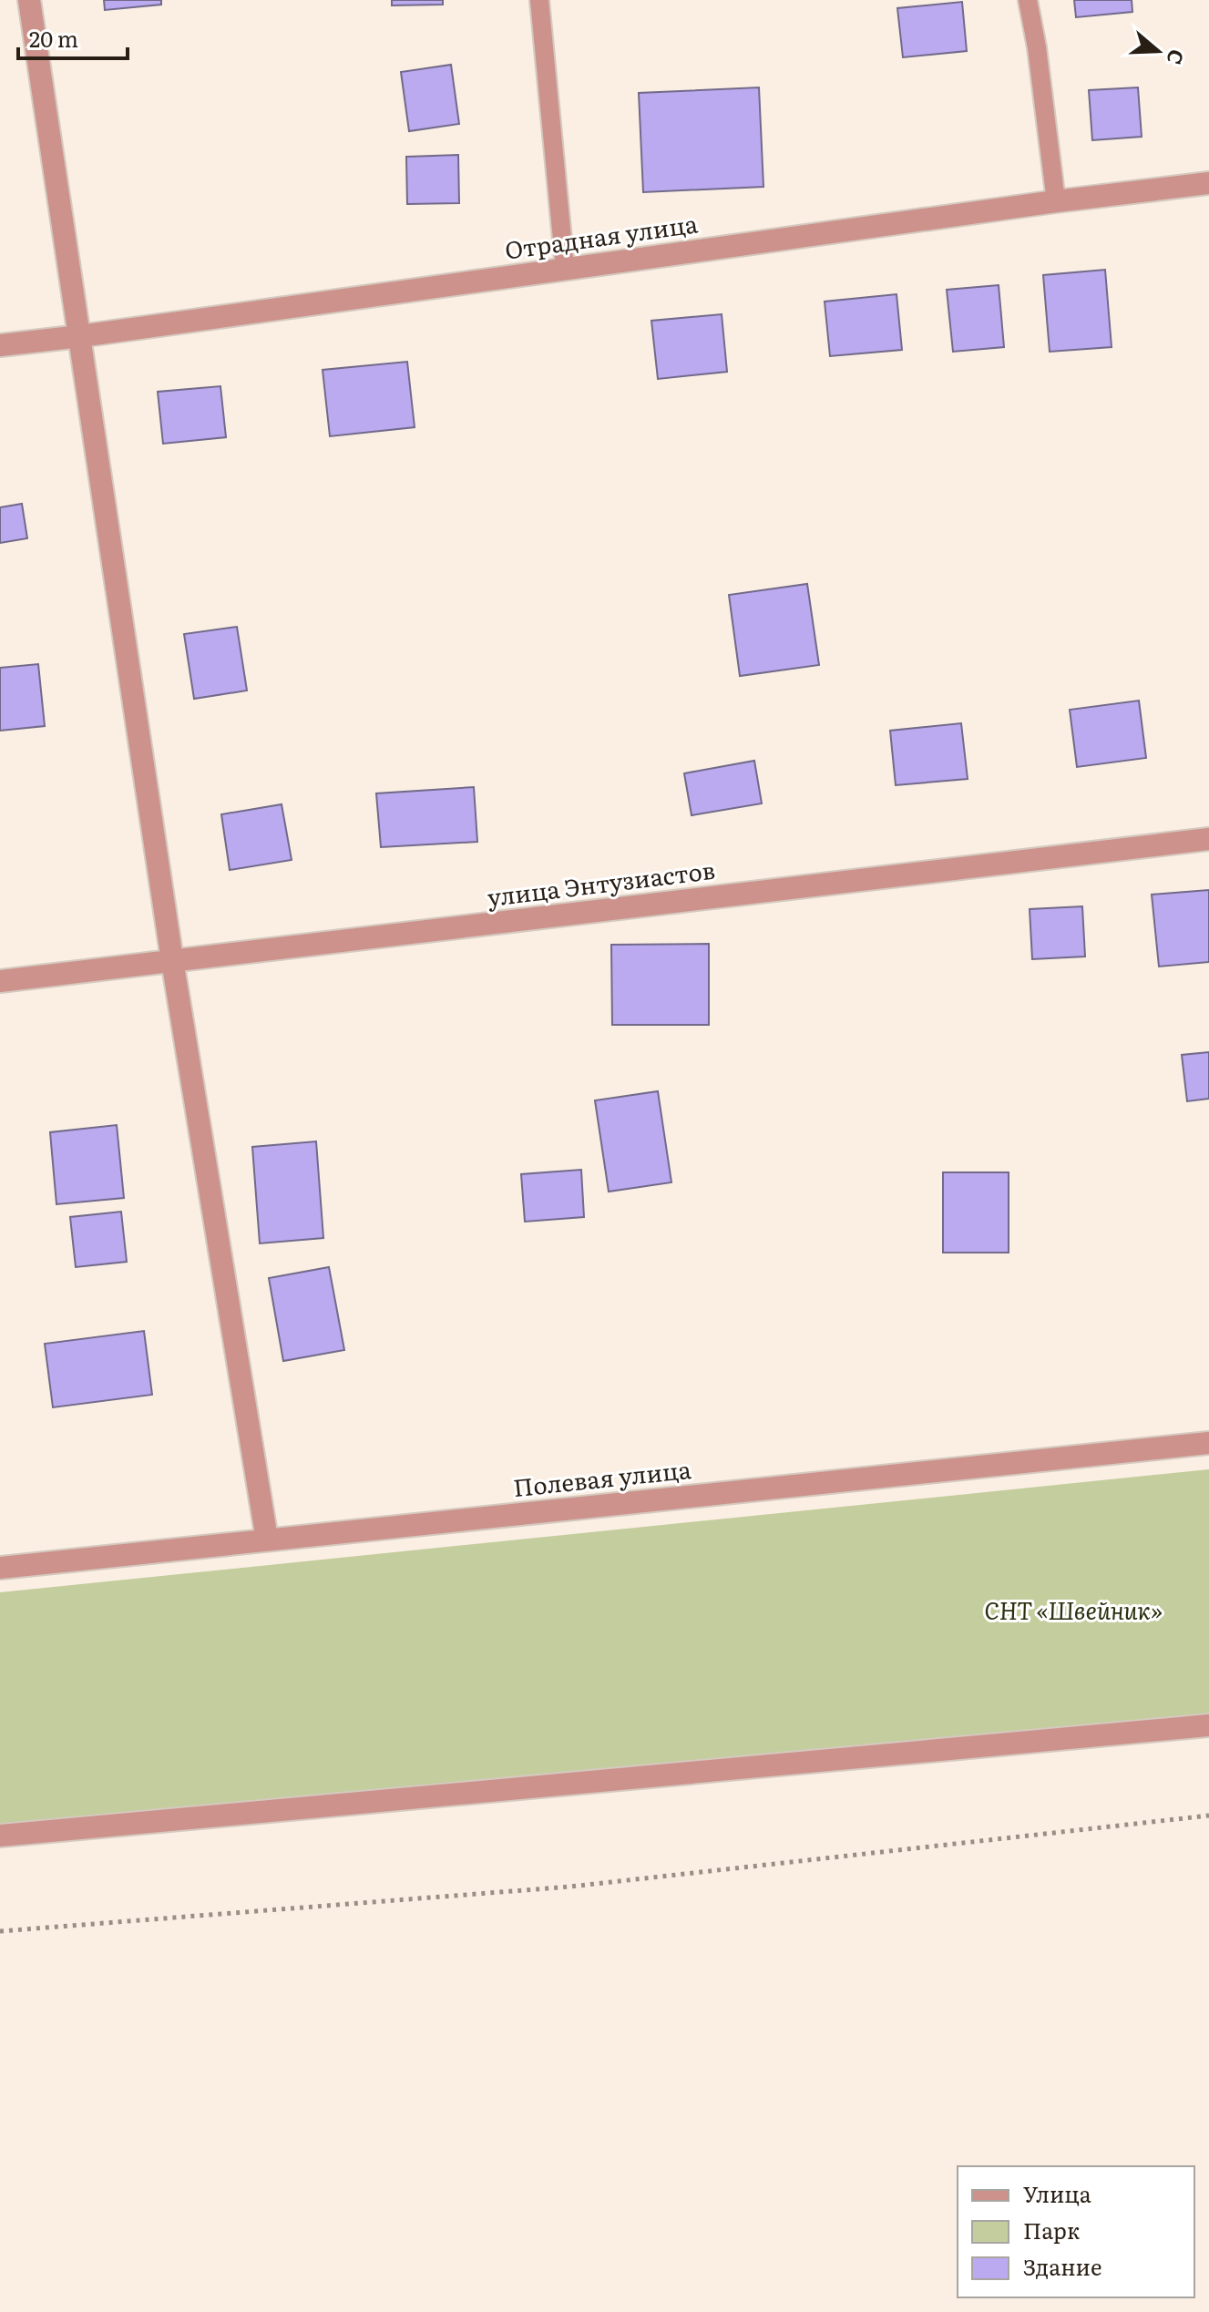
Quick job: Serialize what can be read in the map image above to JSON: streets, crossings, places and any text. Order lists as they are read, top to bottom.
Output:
{
  "streets": {
    "street": ["Отрадная улица", "улица Энтузиастов", "Полевая улица"]
  },
  "parks": ["СНТ «Швейник»"],
  "legend": ["Улица", "Парк", "Здание"],
  "scale_bar": "20 m",
  "north": "right"
}
